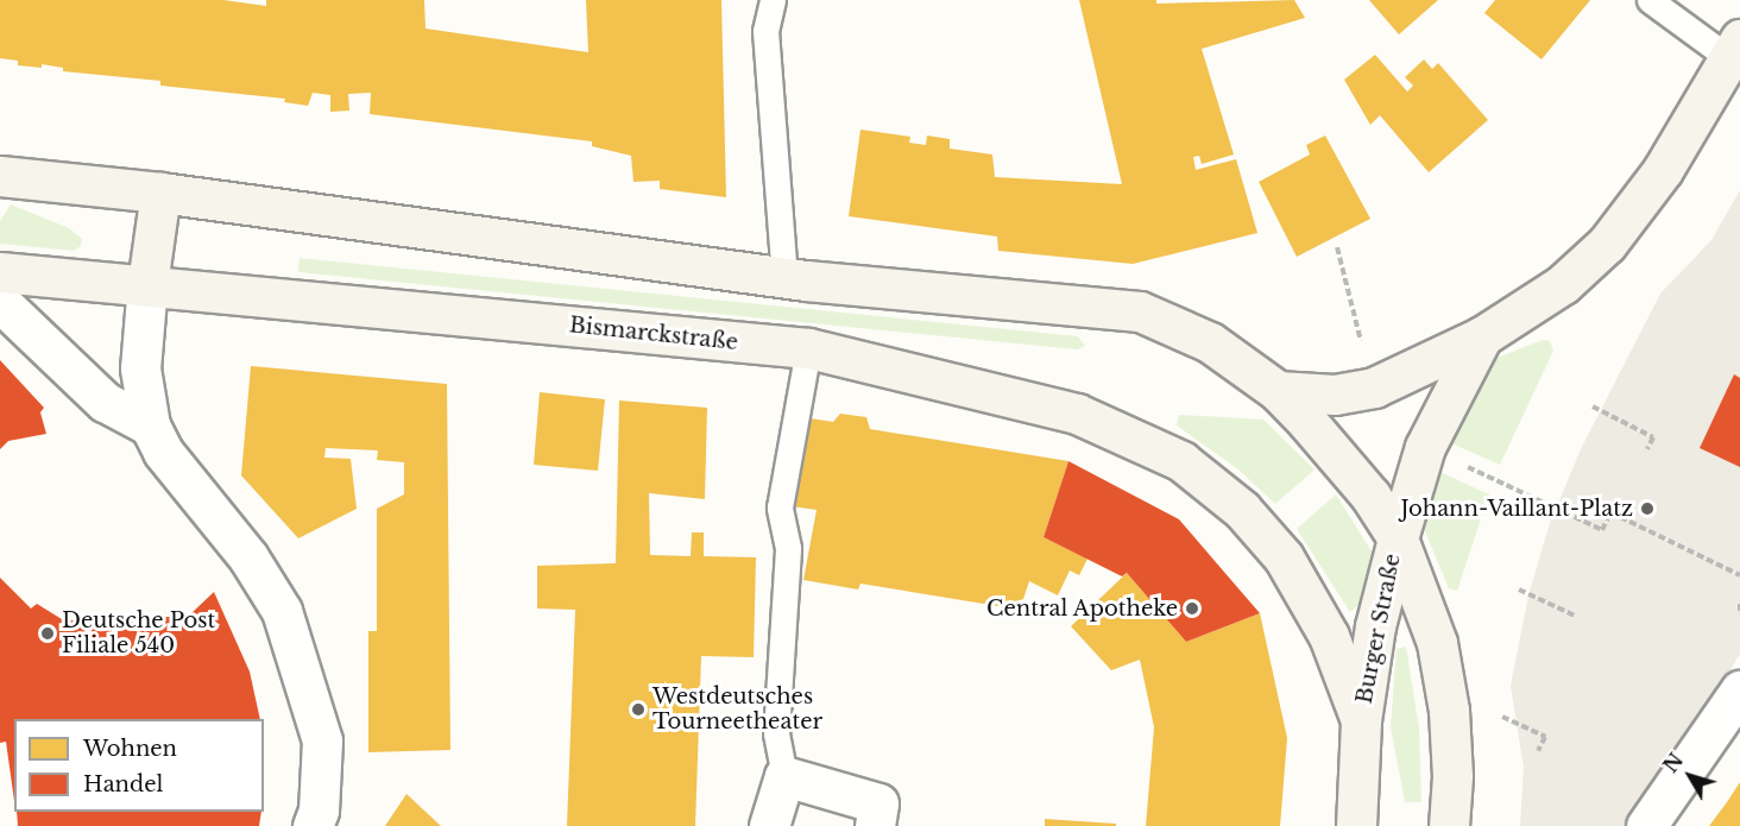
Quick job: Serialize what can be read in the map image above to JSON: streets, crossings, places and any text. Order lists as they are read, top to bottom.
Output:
{
  "streets": {
    "main road": ["Bismarckstraße", "Burger Straße"]
  },
  "crossings": [
    ["Bismarckstraße", "Burger Straße"]
  ],
  "places": [
    "Johann-Vaillant-Platz",
    "Central Apotheke",
    "Deutsche Post Filiale 540",
    "Westdeutsches Tourneetheater"
  ],
  "legend": ["Wohnen", "Handel"],
  "north": "top left"
}
